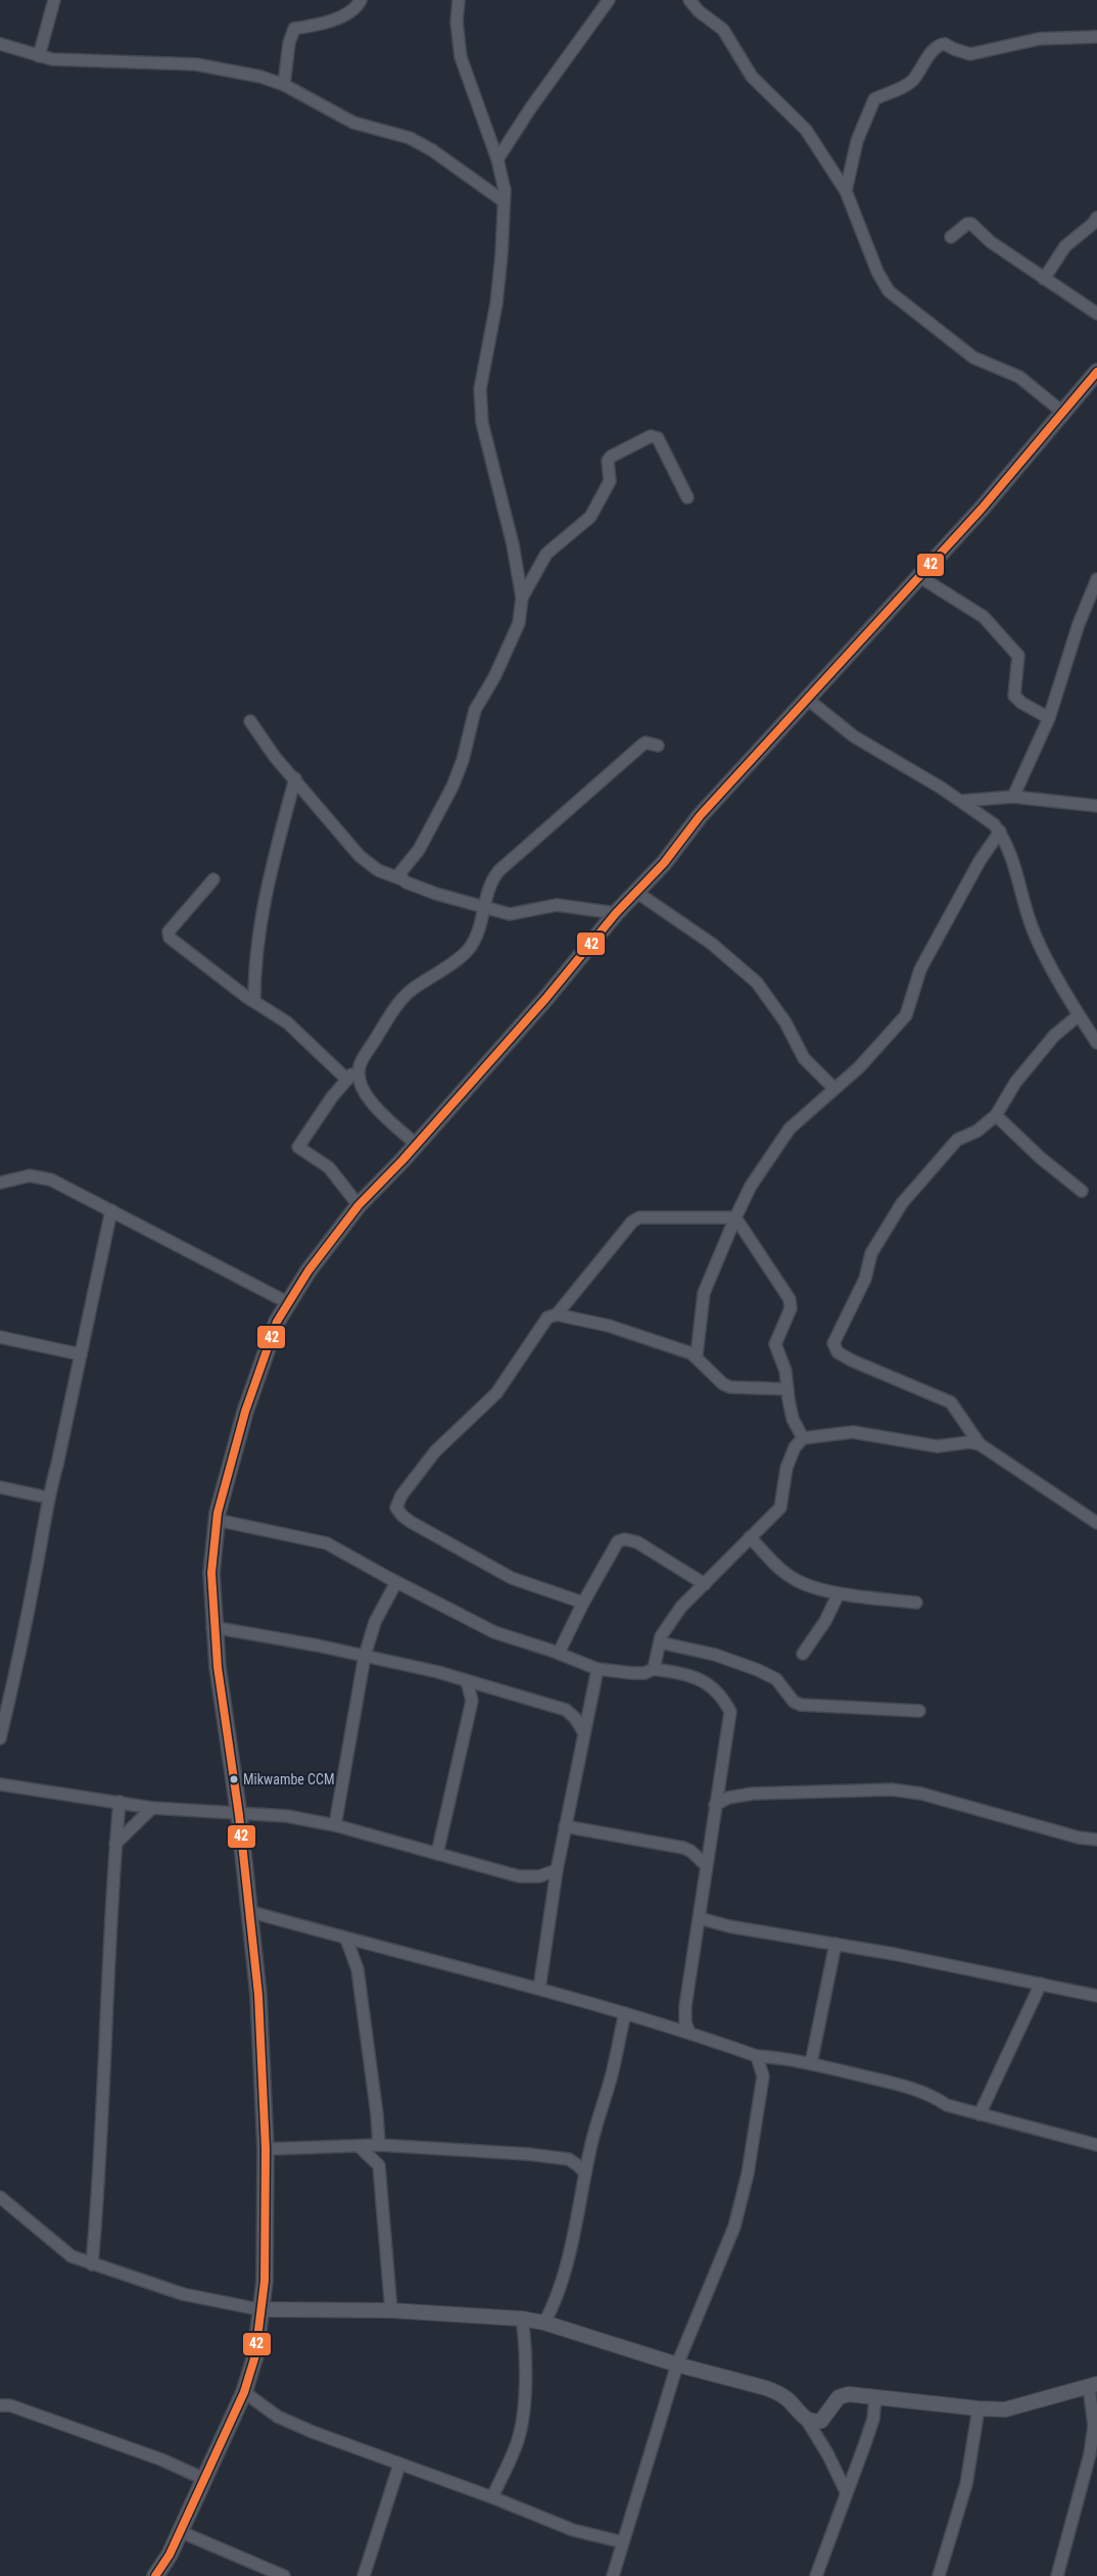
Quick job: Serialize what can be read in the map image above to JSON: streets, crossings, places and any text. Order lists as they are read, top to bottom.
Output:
{
  "places": ["Mikwambe CCM"],
  "lines": ["transit line 42"]
}
